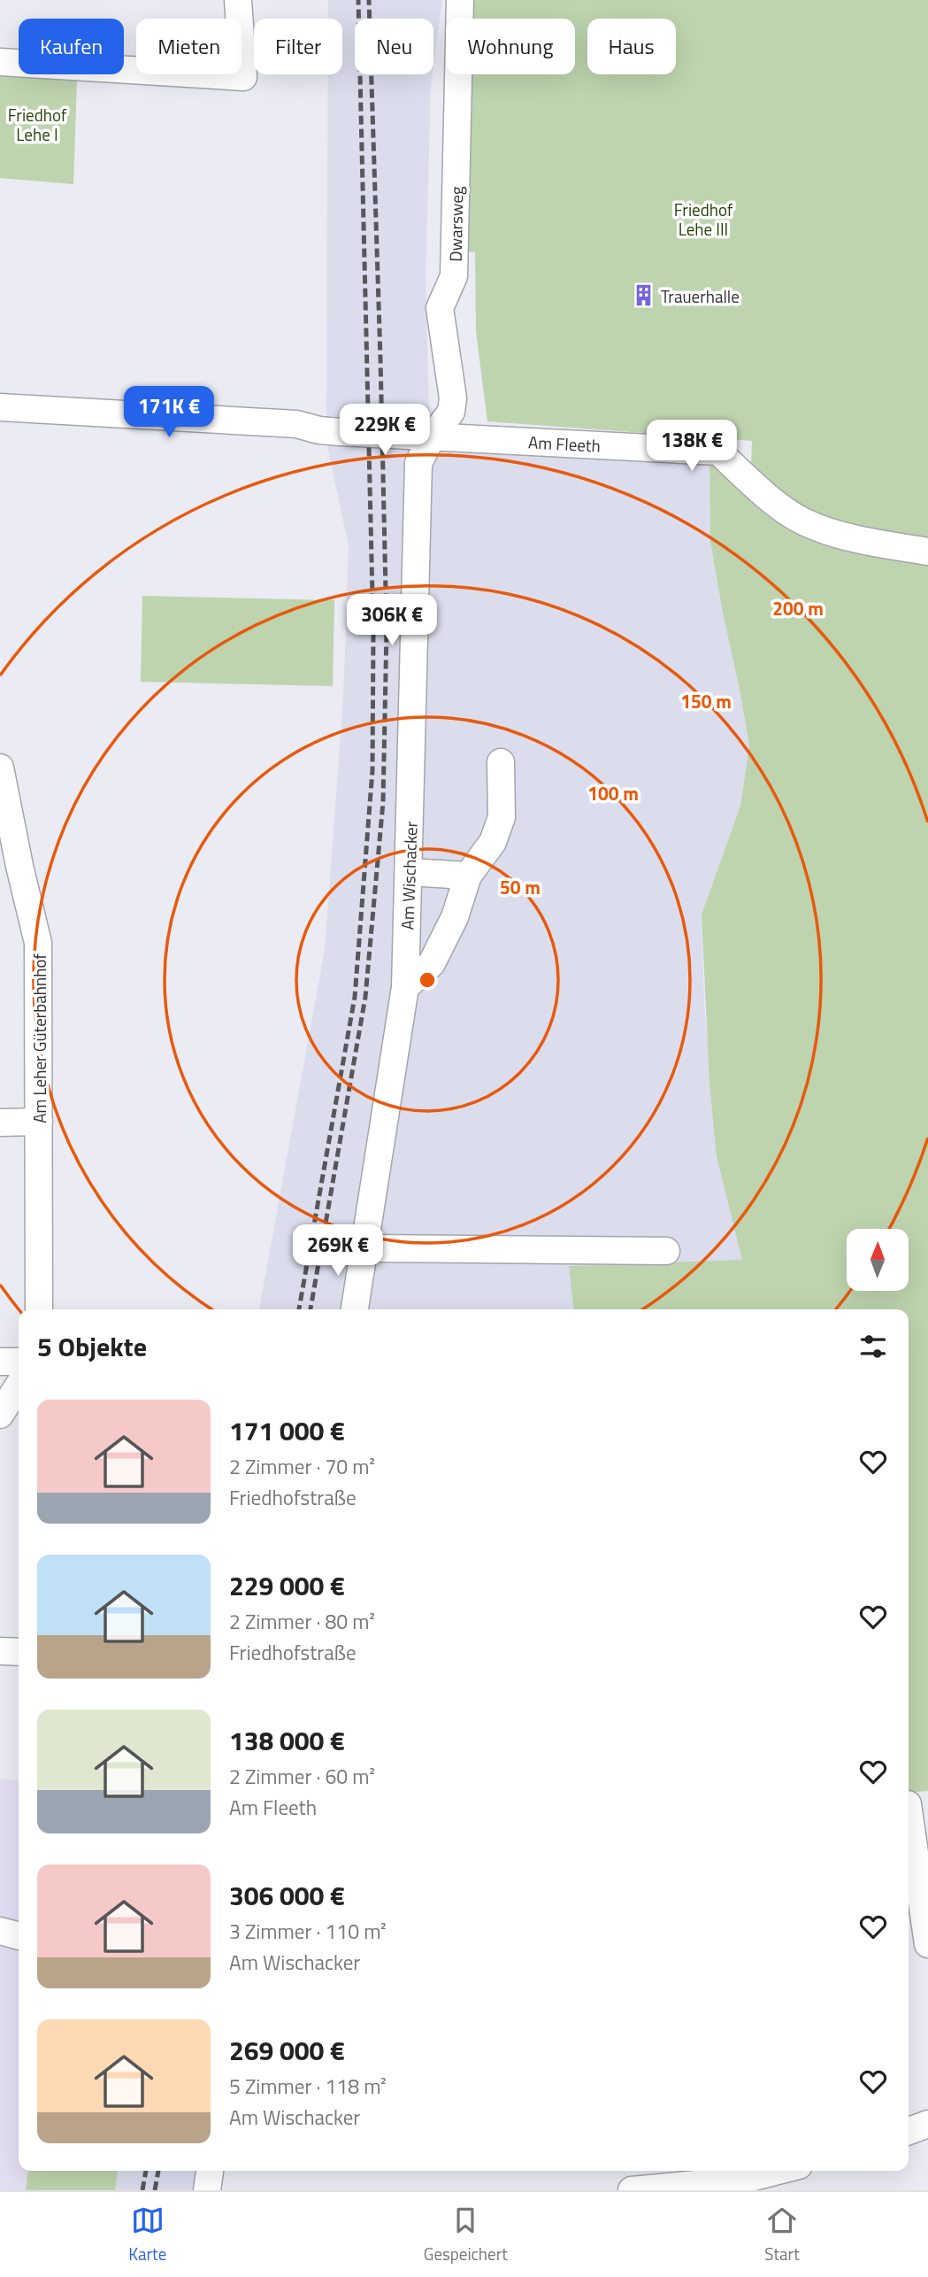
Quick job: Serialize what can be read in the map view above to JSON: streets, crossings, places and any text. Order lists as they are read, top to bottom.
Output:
{
  "streets": {
    "street": [
      "Dwarsweg",
      "Am Fleeth",
      "Am Wischacker",
      "Am Leher Güterbahnhof"
    ]
  },
  "crossings": [
    ["Dwarsweg", "Am Fleeth"],
    ["Dwarsweg", "Am Wischacker"],
    ["Am Fleeth", "Am Wischacker"]
  ],
  "parks": ["Friedhof Lehe I", "Friedhof Lehe III"],
  "places": {
    "building": ["Trauerhalle"]
  },
  "north": "top",
  "page": {
    "chip": [
      "Kaufen",
      "Mieten",
      "Filter",
      "Neu",
      "Wohnung",
      "Haus"
    ],
    "price": [
      "171K €",
      "229K €",
      "138K €",
      "306K €",
      "269K €"
    ],
    "heading": "5 Objekte",
    "list": [
      {
        "name": "171 000 €",
        "note": "2 Zimmer · 70 m² · Friedhofstraße"
      },
      {
        "name": "229 000 €",
        "note": "2 Zimmer · 80 m² · Friedhofstraße"
      },
      {
        "name": "138 000 €",
        "note": "2 Zimmer · 60 m² · Am Fleeth"
      },
      {
        "name": "306 000 €",
        "note": "3 Zimmer · 110 m² · Am Wischacker"
      },
      {
        "name": "269 000 €",
        "note": "5 Zimmer · 118 m² · Am Wischacker"
      }
    ],
    "tabs": ["Karte", "Gespeichert", "Start"]
  },
  "rings": [
    "200 m",
    "150 m",
    "100 m",
    "50 m"
  ]
}
